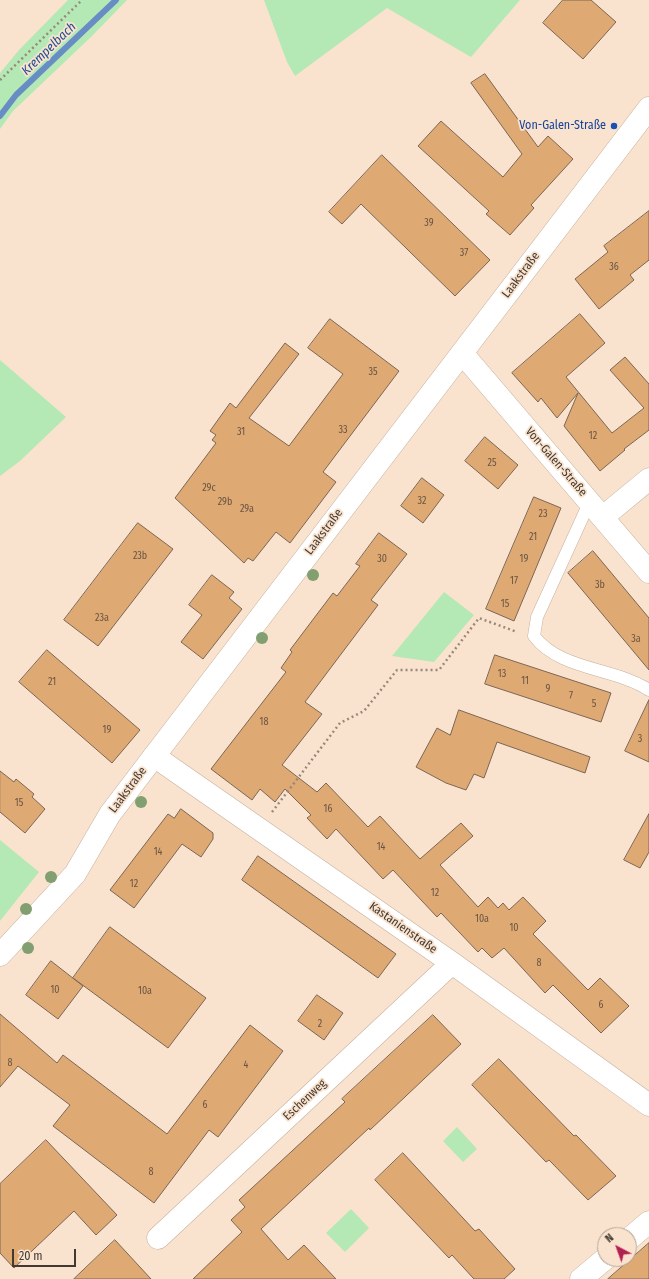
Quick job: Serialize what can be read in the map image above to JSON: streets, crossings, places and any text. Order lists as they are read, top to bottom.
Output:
{
  "streets": {
    "street": [
      "Laakstraße",
      "Von-Galen-Straße",
      "Kastanienstraße",
      "Eschenweg"
    ]
  },
  "crossings": [
    ["Laakstraße", "Von-Galen-Straße"],
    ["Laakstraße", "Kastanienstraße"],
    ["Kastanienstraße", "Eschenweg"]
  ],
  "water": ["Krempelbach"],
  "places": ["Von-Galen-Straße"],
  "house_numbers": [
    "39",
    "37",
    "36",
    "35",
    "33",
    "31",
    "12",
    "25",
    "29c",
    "32",
    "29b",
    "29a",
    "23",
    "21",
    "23b",
    "30",
    "19",
    "17",
    "3b",
    "15",
    "23a",
    "3a",
    "13",
    "11",
    "21",
    "9",
    "7",
    "5",
    "18",
    "19",
    "3",
    "15",
    "16",
    "14",
    "14",
    "12",
    "12",
    "10a",
    "10",
    "8",
    "10",
    "10a",
    "6",
    "2",
    "8",
    "4",
    "6",
    "8"
  ],
  "scale_bar": "20 m",
  "north": "top left"
}
